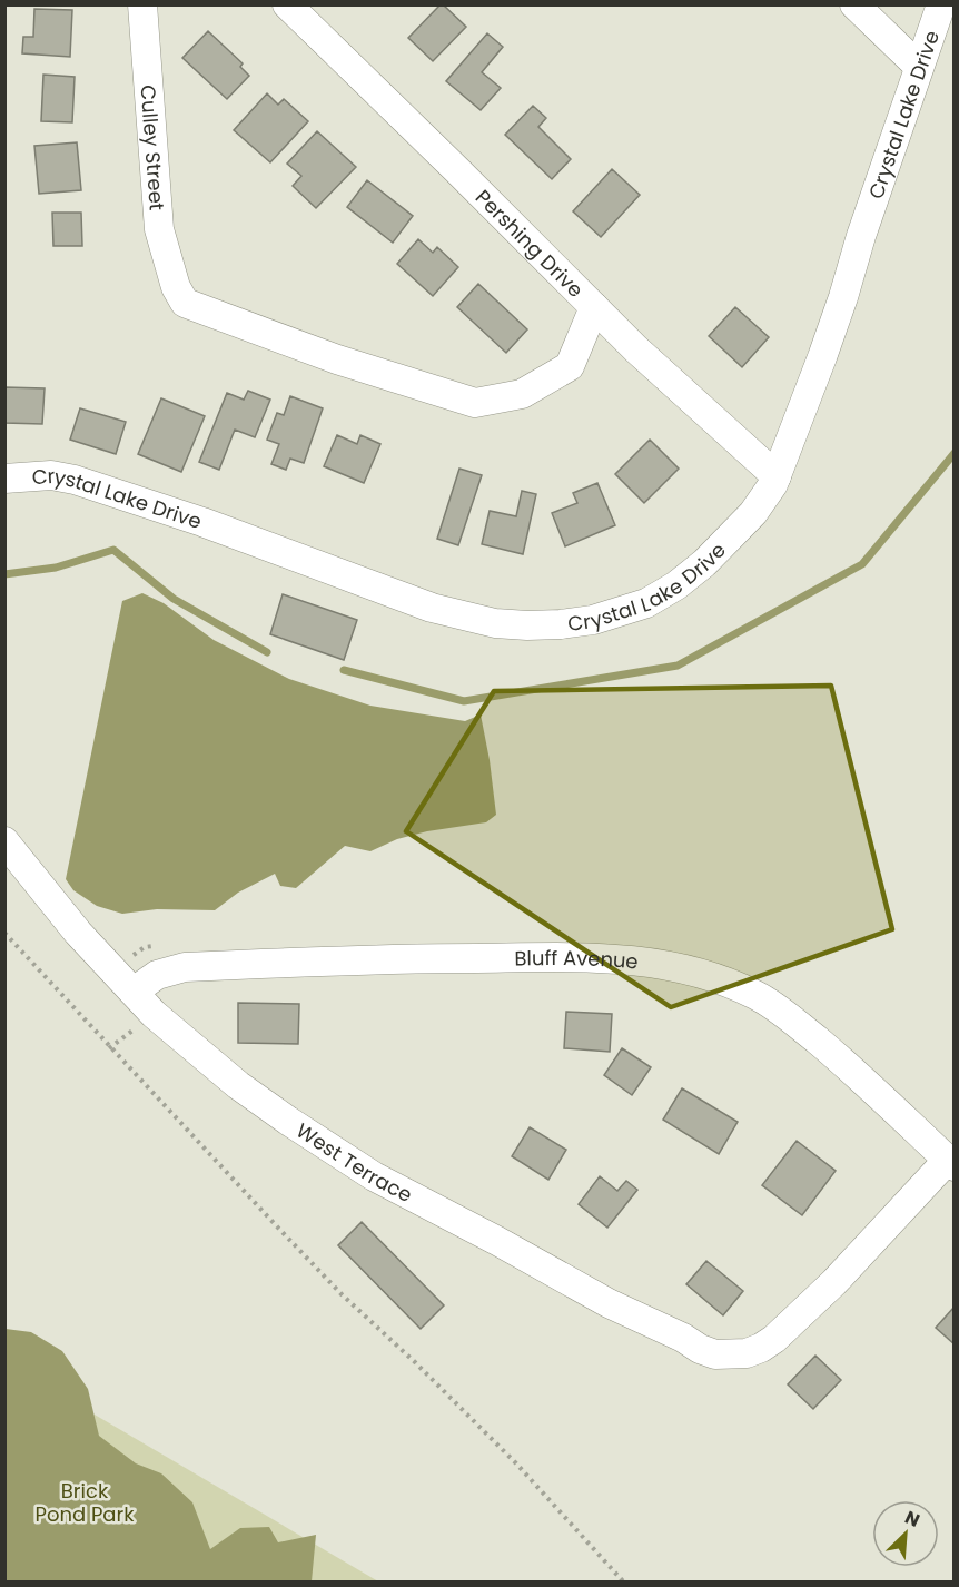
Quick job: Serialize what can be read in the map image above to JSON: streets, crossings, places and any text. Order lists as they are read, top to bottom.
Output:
{
  "streets": {
    "street": [
      "Crystal Lake Drive",
      "Culley Street",
      "Pershing Drive",
      "Bluff Avenue",
      "West Terrace"
    ]
  },
  "crossings": [
    ["Crystal Lake Drive", "Pershing Drive"],
    ["Culley Street", "Pershing Drive"],
    ["Bluff Avenue", "West Terrace"]
  ],
  "parks": ["Brick Pond Park"],
  "north": "top right"
}
